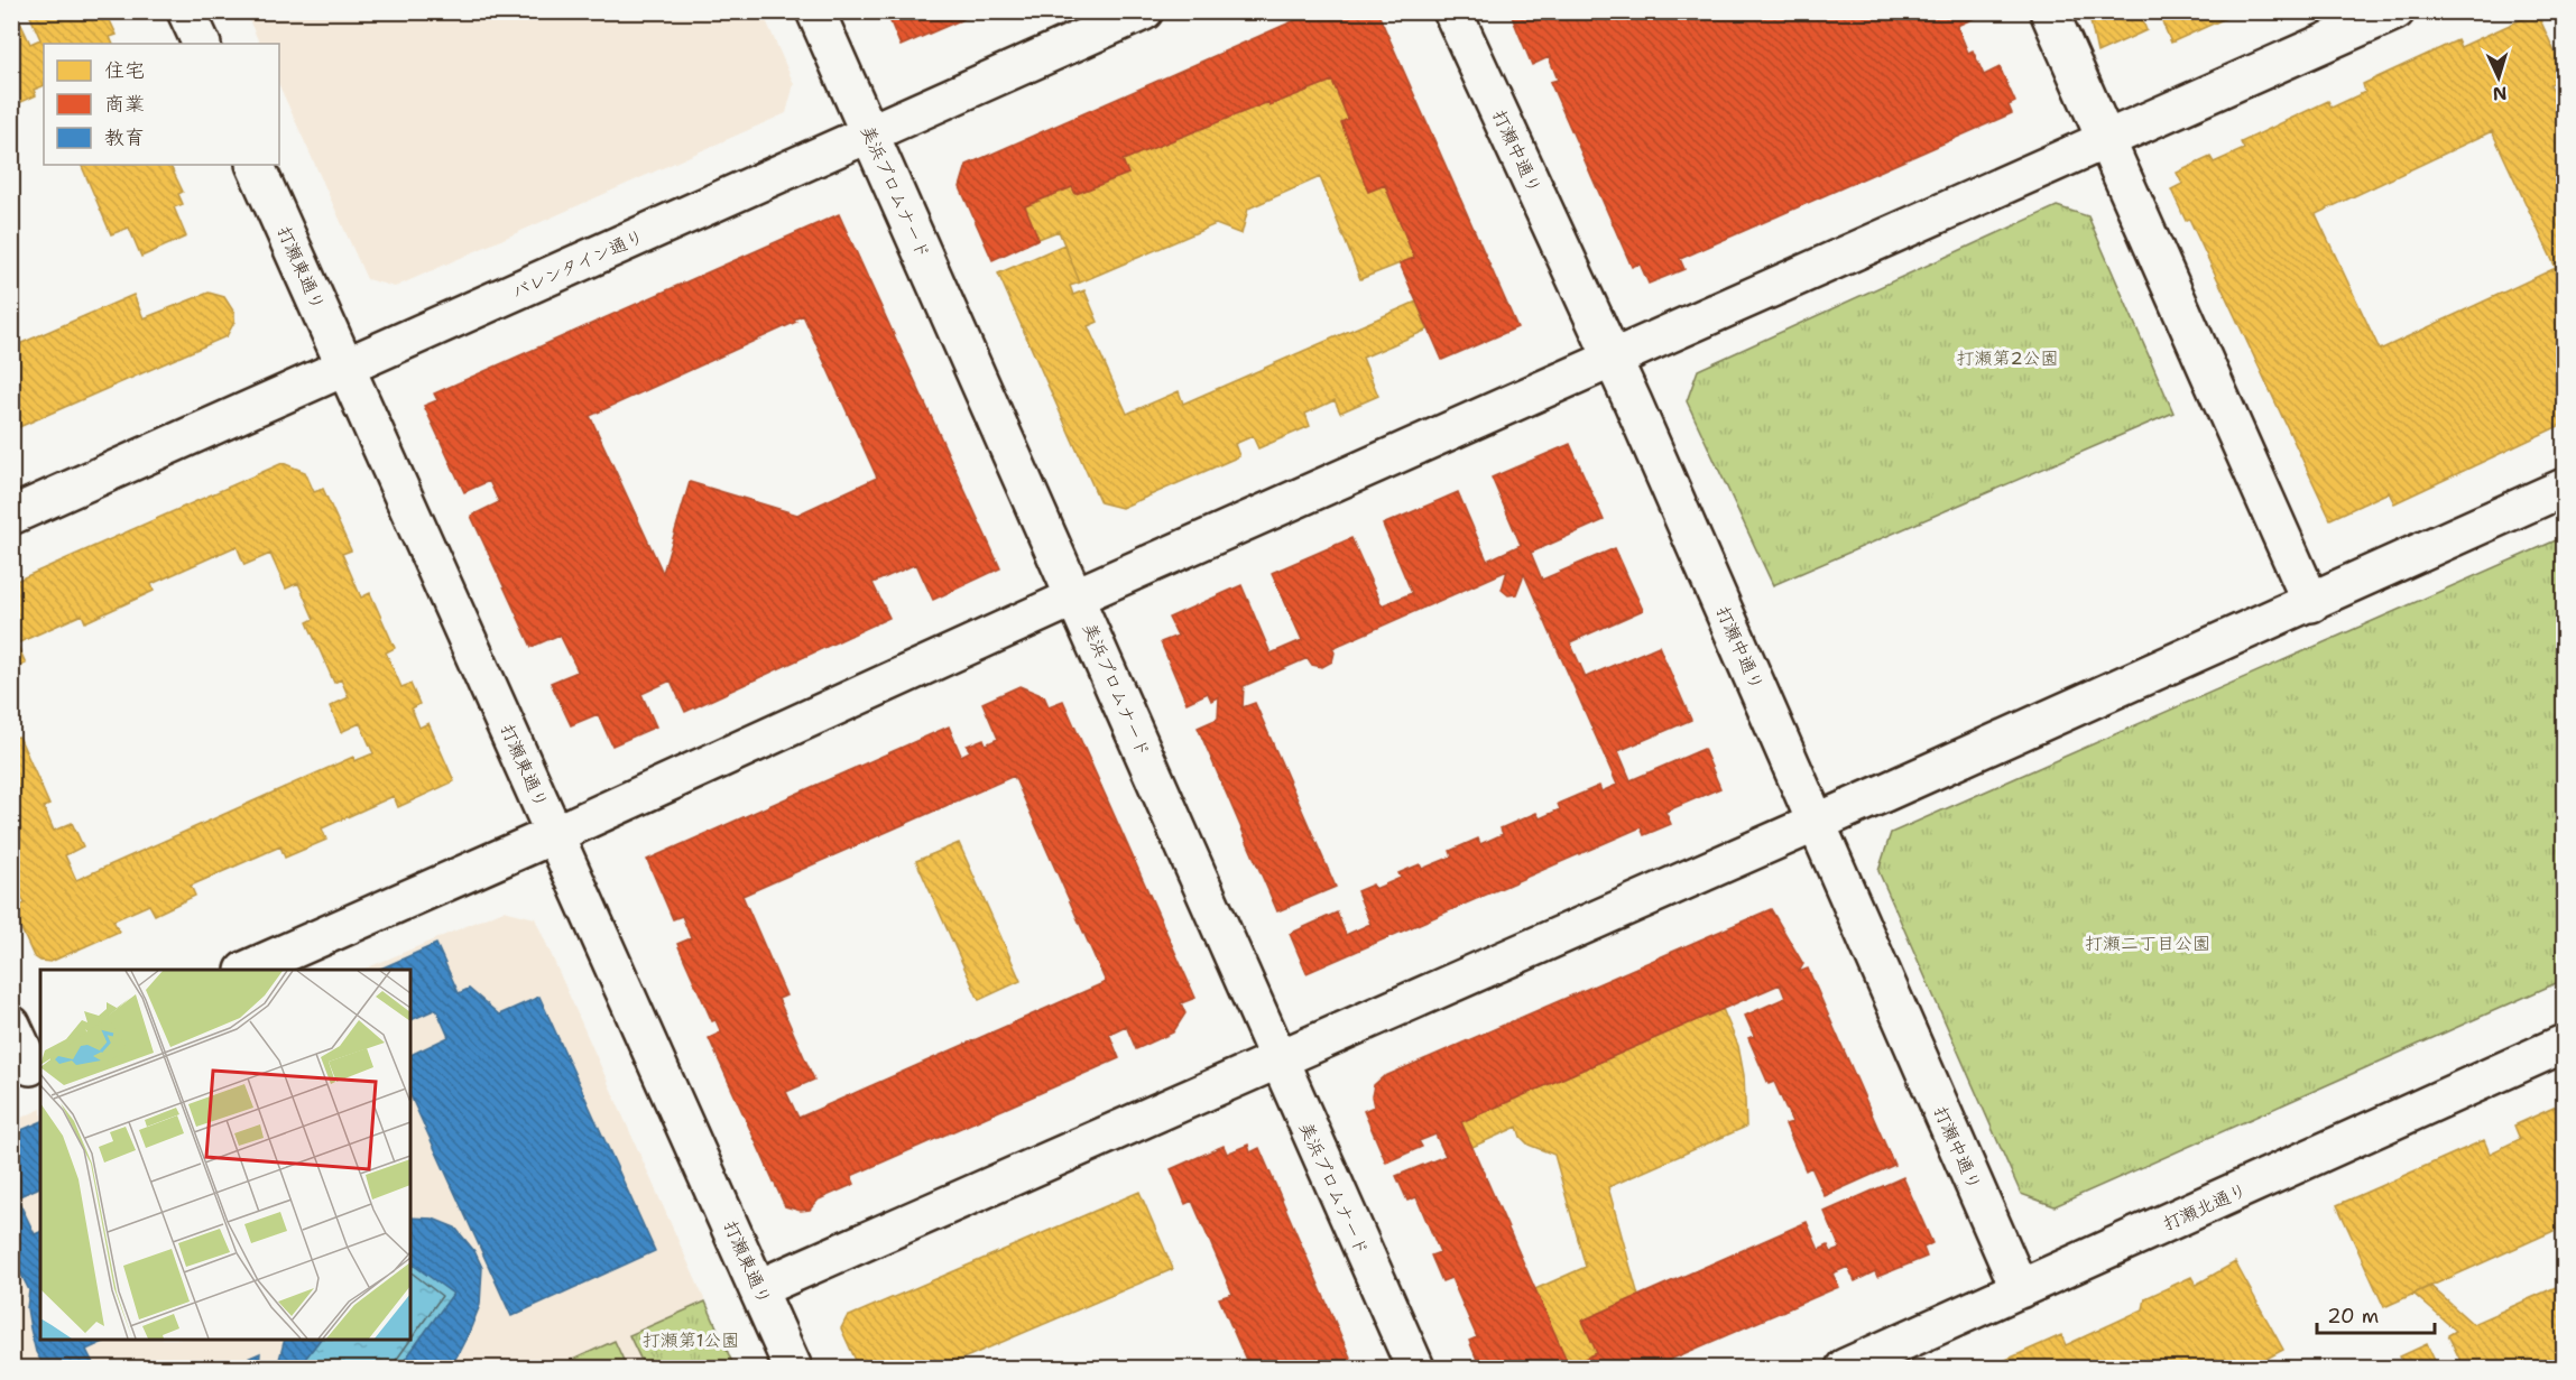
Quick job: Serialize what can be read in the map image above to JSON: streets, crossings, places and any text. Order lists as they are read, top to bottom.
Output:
{
  "streets": {
    "street": [
      "打瀬中通り",
      "美浜プロムナード",
      "バレンタイン通り",
      "打瀬東通り",
      "打瀬北通り"
    ]
  },
  "crossings": [
    ["打瀬中通り", "打瀬北通り"],
    ["美浜プロムナード", "バレンタイン通り"],
    ["バレンタイン通り", "打瀬東通り"]
  ],
  "parks": ["打瀬第2公園", "打瀬二丁目公園", "打瀬第1公園"],
  "legend": ["住宅", "商業", "教育"],
  "scale_bar": "20 m",
  "north": "bottom"
}
